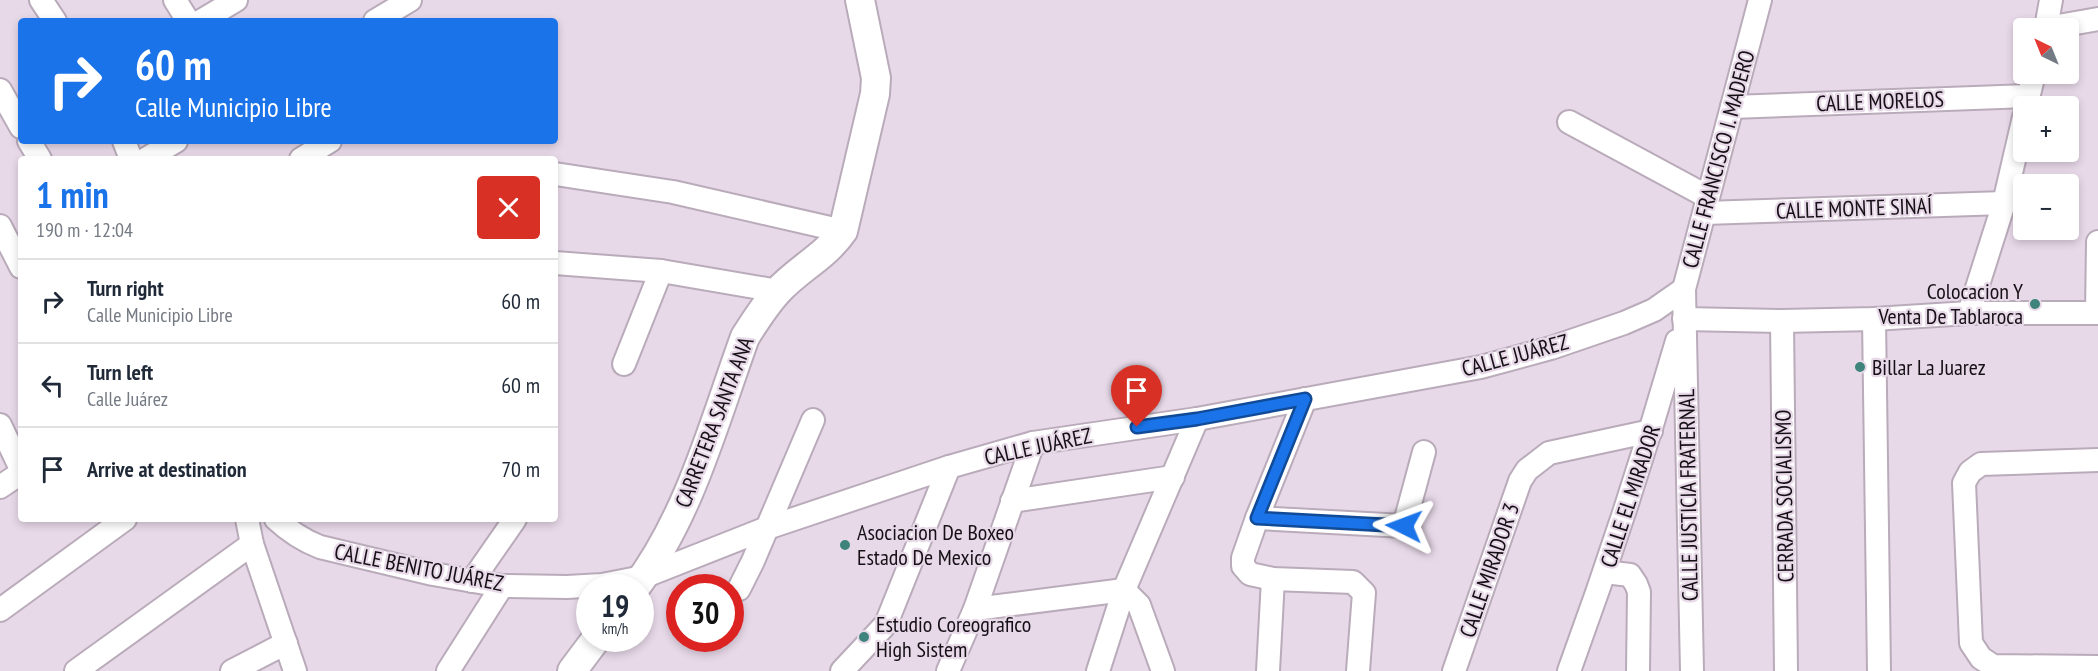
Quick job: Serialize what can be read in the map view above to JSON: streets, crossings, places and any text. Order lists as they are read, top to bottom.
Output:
{
  "streets": {
    "main road": ["CARRETERA SANTA ANA"],
    "street": [
      "CALLE MORELOS",
      "CALLE FRANCISCO I. MADERO",
      "CALLE MONTE SINAÍ",
      "CALLE JUÁREZ",
      "CALLE JUSTICIA FRATERNAL",
      "CALLE EL MIRADOR",
      "CERRADA SOCIALISMO",
      "CALLE BENITO JUÁREZ",
      "CALLE MIRADOR 3"
    ]
  },
  "crossings": [
    ["CALLE MORELOS", "CALLE FRANCISCO I. MADERO"],
    ["CALLE FRANCISCO I. MADERO", "CALLE MONTE SINAÍ"],
    ["CALLE FRANCISCO I. MADERO", "CALLE JUÁREZ"],
    ["CALLE FRANCISCO I. MADERO", "CALLE JUSTICIA FRATERNAL"],
    ["CALLE FRANCISCO I. MADERO", "CALLE EL MIRADOR"],
    ["CALLE JUSTICIA FRATERNAL", "CALLE EL MIRADOR"],
    ["CALLE EL MIRADOR", "CALLE MIRADOR 3"]
  ],
  "places": [
    "Colocacion Y Venta De Tablaroca",
    "Billar La Juarez",
    "Asociacion De Boxeo Estado De Mexico",
    "Estudio Coreografico High Sistem"
  ],
  "north": "top left",
  "page": {
    "map_buttons": ["+", "−"],
    "turn": ["60 m", "Calle Municipio Libre"],
    "heading": ["1 min", "190 m · 12:04"],
    "list": [
      {
        "name": "Turn right",
        "note": "Calle Municipio Libre",
        "value": "60 m"
      },
      {
        "name": "Turn left",
        "note": "Calle Juárez",
        "value": "60 m"
      },
      {
        "name": "Arrive at destination",
        "value": "70 m"
      }
    ],
    "speed": "19 km/h",
    "limit": "30"
  }
}
